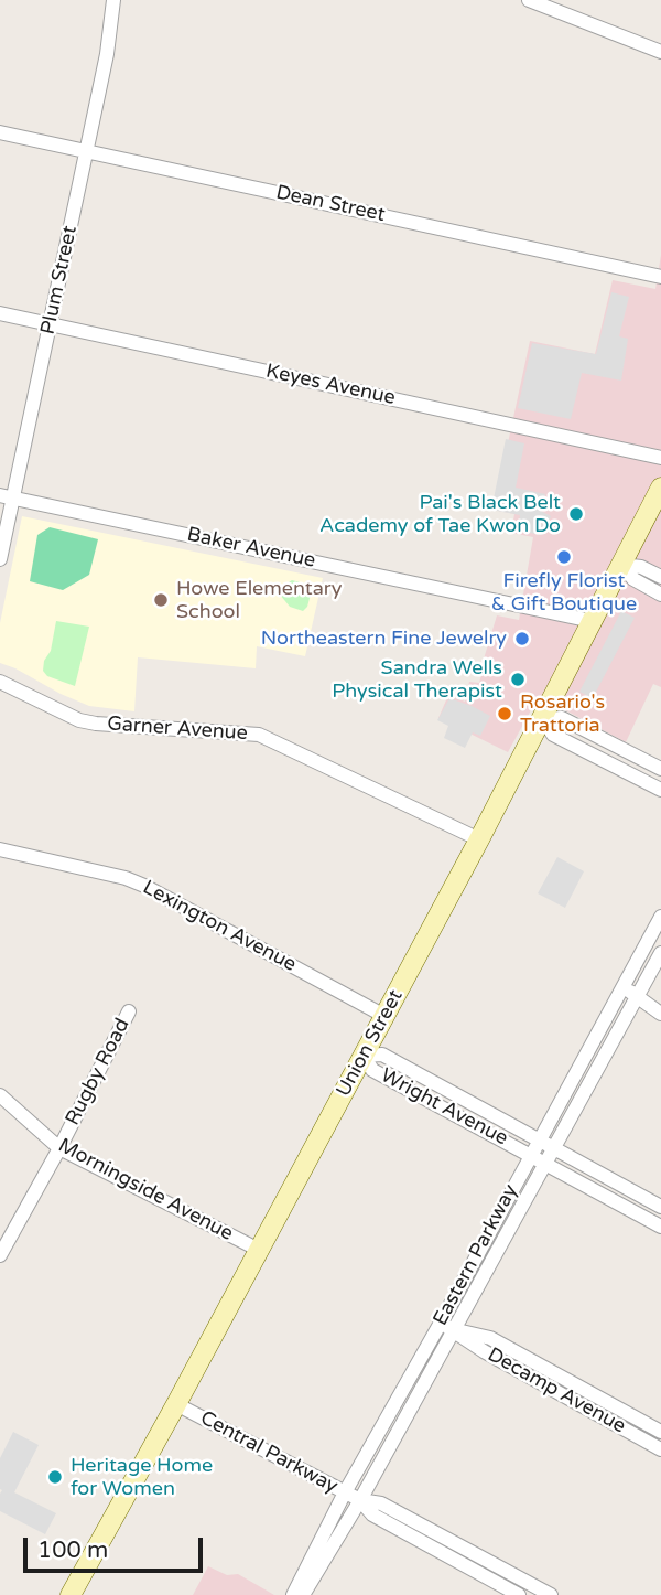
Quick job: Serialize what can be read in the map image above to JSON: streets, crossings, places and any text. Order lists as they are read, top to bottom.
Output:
{
  "streets": {
    "main road": ["Union Street"],
    "street": [
      "Dean Street",
      "Plum Street",
      "Keyes Avenue",
      "Baker Avenue",
      "Garner Avenue",
      "Lexington Avenue",
      "Rugby Road",
      "Wright Avenue",
      "Morningside Avenue",
      "Eastern Parkway",
      "Decamp Avenue",
      "Central Parkway"
    ]
  },
  "crossings": [
    ["Dean Street", "Plum Street"],
    ["Plum Street", "Keyes Avenue"],
    ["Plum Street", "Baker Avenue"],
    ["Baker Avenue", "Union Street"],
    ["Garner Avenue", "Union Street"],
    ["Lexington Avenue", "Union Street"],
    ["Union Street", "Wright Avenue"],
    ["Union Street", "Morningside Avenue"],
    ["Union Street", "Central Parkway"],
    ["Rugby Road", "Morningside Avenue"],
    ["Wright Avenue", "Eastern Parkway"],
    ["Eastern Parkway", "Decamp Avenue"],
    ["Eastern Parkway", "Central Parkway"]
  ],
  "places": [
    "Pai's Black Belt Academy of Tae Kwon Do",
    "Firefly Florist & Gift Boutique",
    "Howe Elementary School",
    "Northeastern Fine Jewelry",
    "Sandra Wells Physical Therapist",
    "Rosario's Trattoria",
    "Heritage Home for Women"
  ],
  "scale_bar": "100 m"
}
